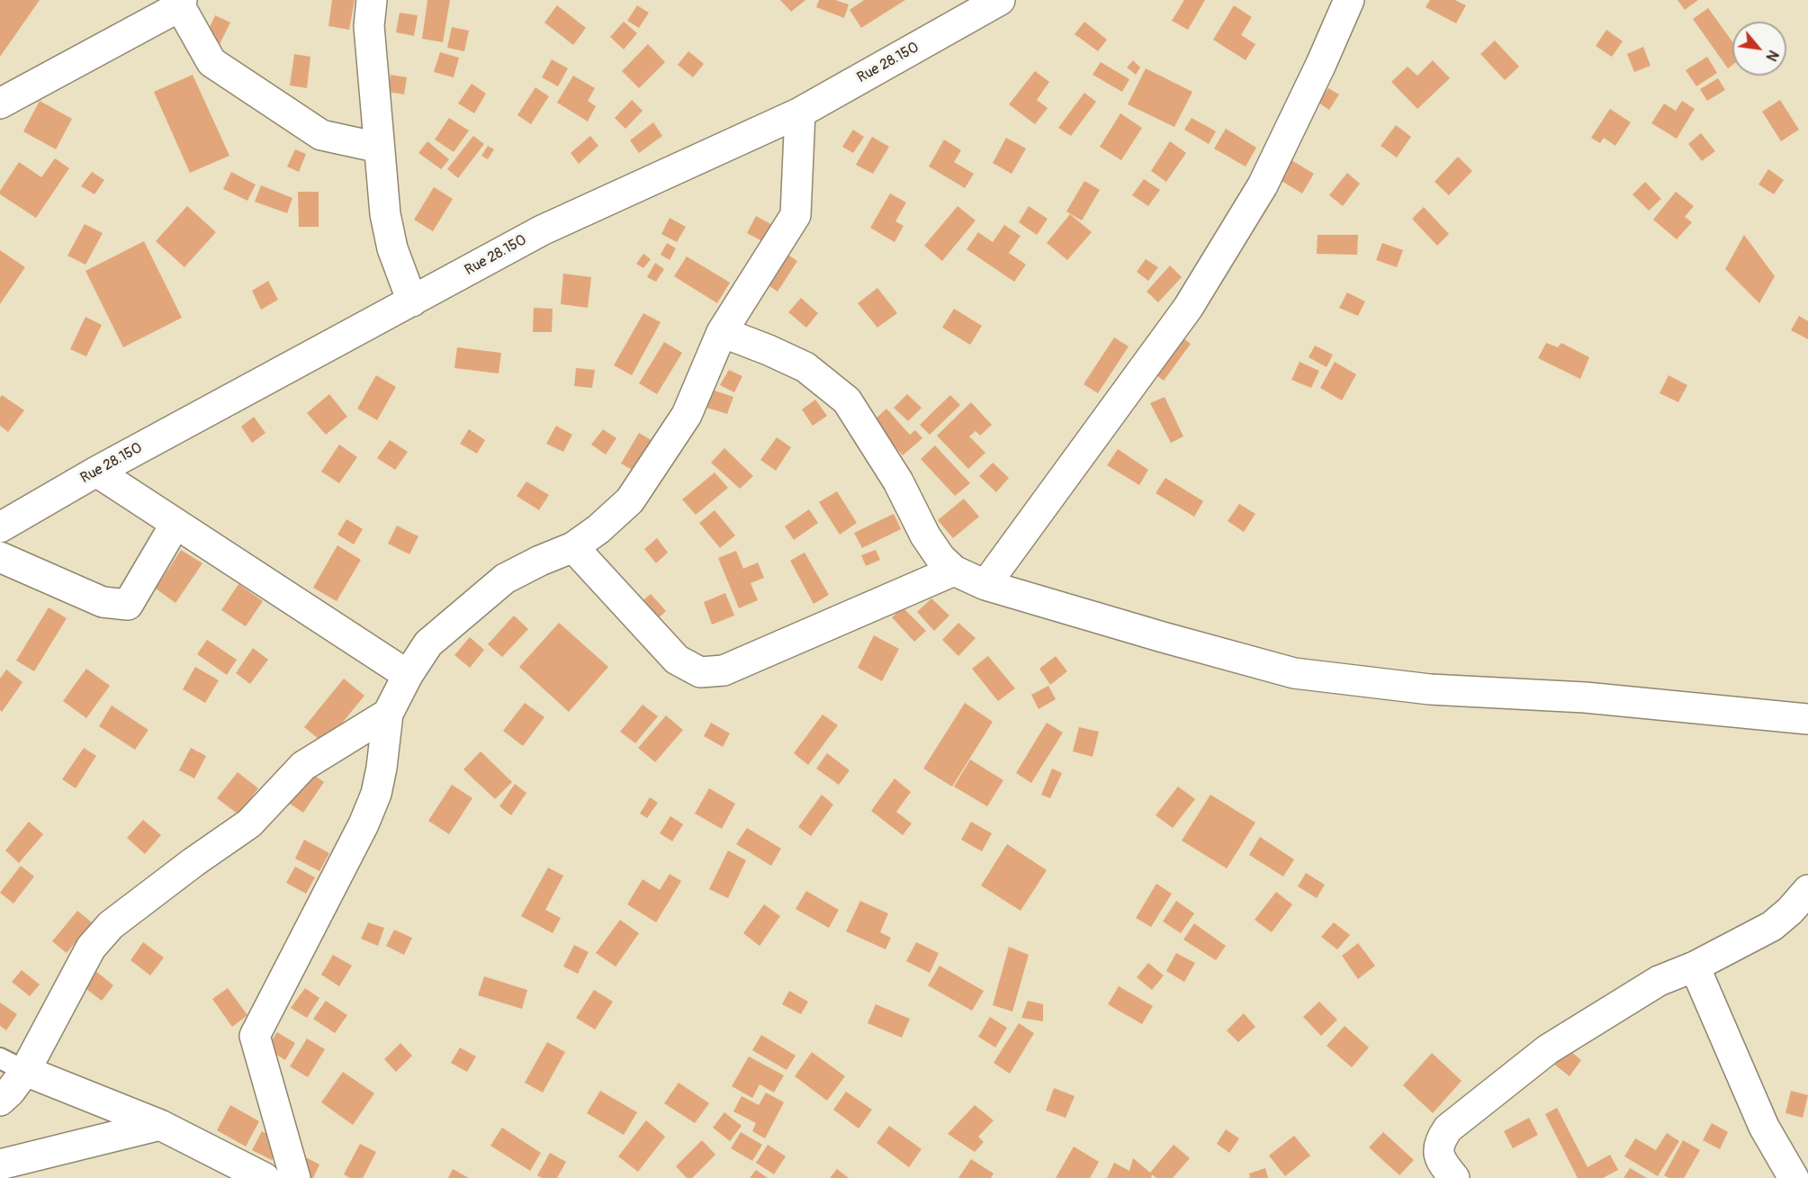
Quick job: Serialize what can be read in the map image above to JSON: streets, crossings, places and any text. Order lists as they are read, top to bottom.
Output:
{
  "streets": {
    "street": ["Rue 28.150"]
  },
  "north": "bottom right"
}
